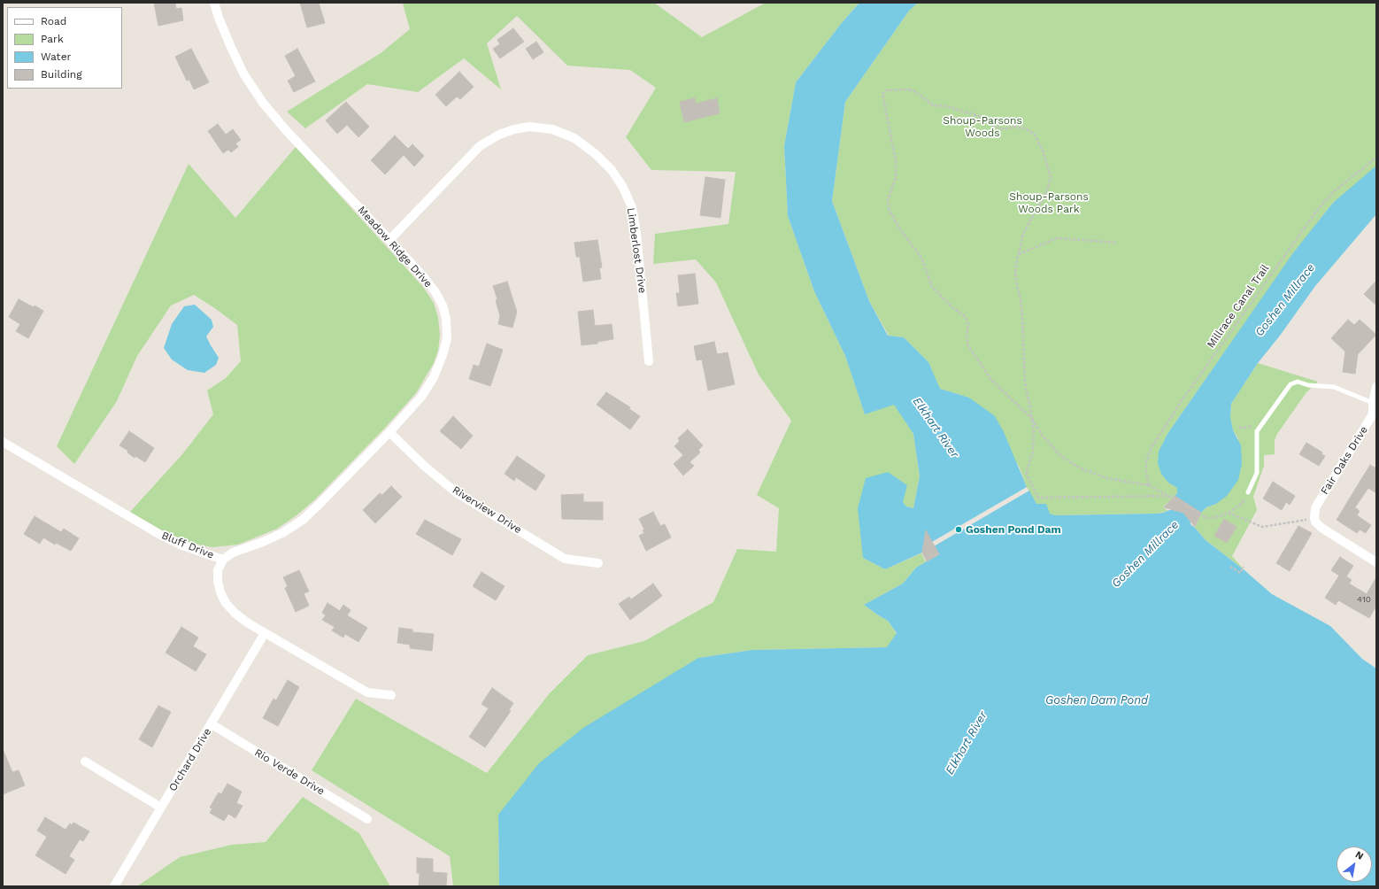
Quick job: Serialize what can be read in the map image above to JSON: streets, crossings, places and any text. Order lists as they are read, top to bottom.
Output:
{
  "streets": {
    "street": [
      "Meadow Ridge Drive",
      "Limberlost Drive",
      "Fair Oaks Drive",
      "Riverview Drive",
      "Bluff Drive",
      "Orchard Drive",
      "Rio Verde Drive"
    ],
    "path": ["Millrace Canal Trail"]
  },
  "crossings": [
    ["Meadow Ridge Drive", "Limberlost Drive"],
    ["Meadow Ridge Drive", "Riverview Drive"],
    ["Meadow Ridge Drive", "Bluff Drive"],
    ["Bluff Drive", "Orchard Drive"],
    ["Orchard Drive", "Rio Verde Drive"]
  ],
  "water": ["Goshen Millrace", "Elkhart River", "Goshen Dam Pond"],
  "parks": ["Shoup-Parsons Woods", "Shoup-Parsons Woods Park"],
  "places": ["Goshen Pond Dam"],
  "house_numbers": ["410"],
  "legend": [
    "Road",
    "Park",
    "Water",
    "Building"
  ],
  "north": "top right"
}
